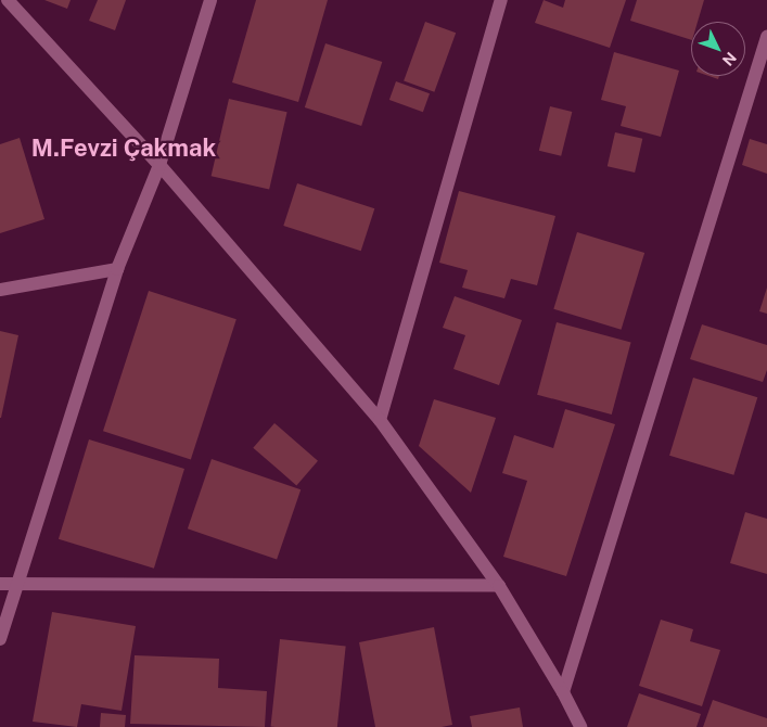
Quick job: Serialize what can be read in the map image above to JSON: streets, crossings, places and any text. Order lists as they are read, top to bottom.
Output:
{
  "districts": ["M.Fevzi Çakmak"],
  "north": "bottom right"
}
